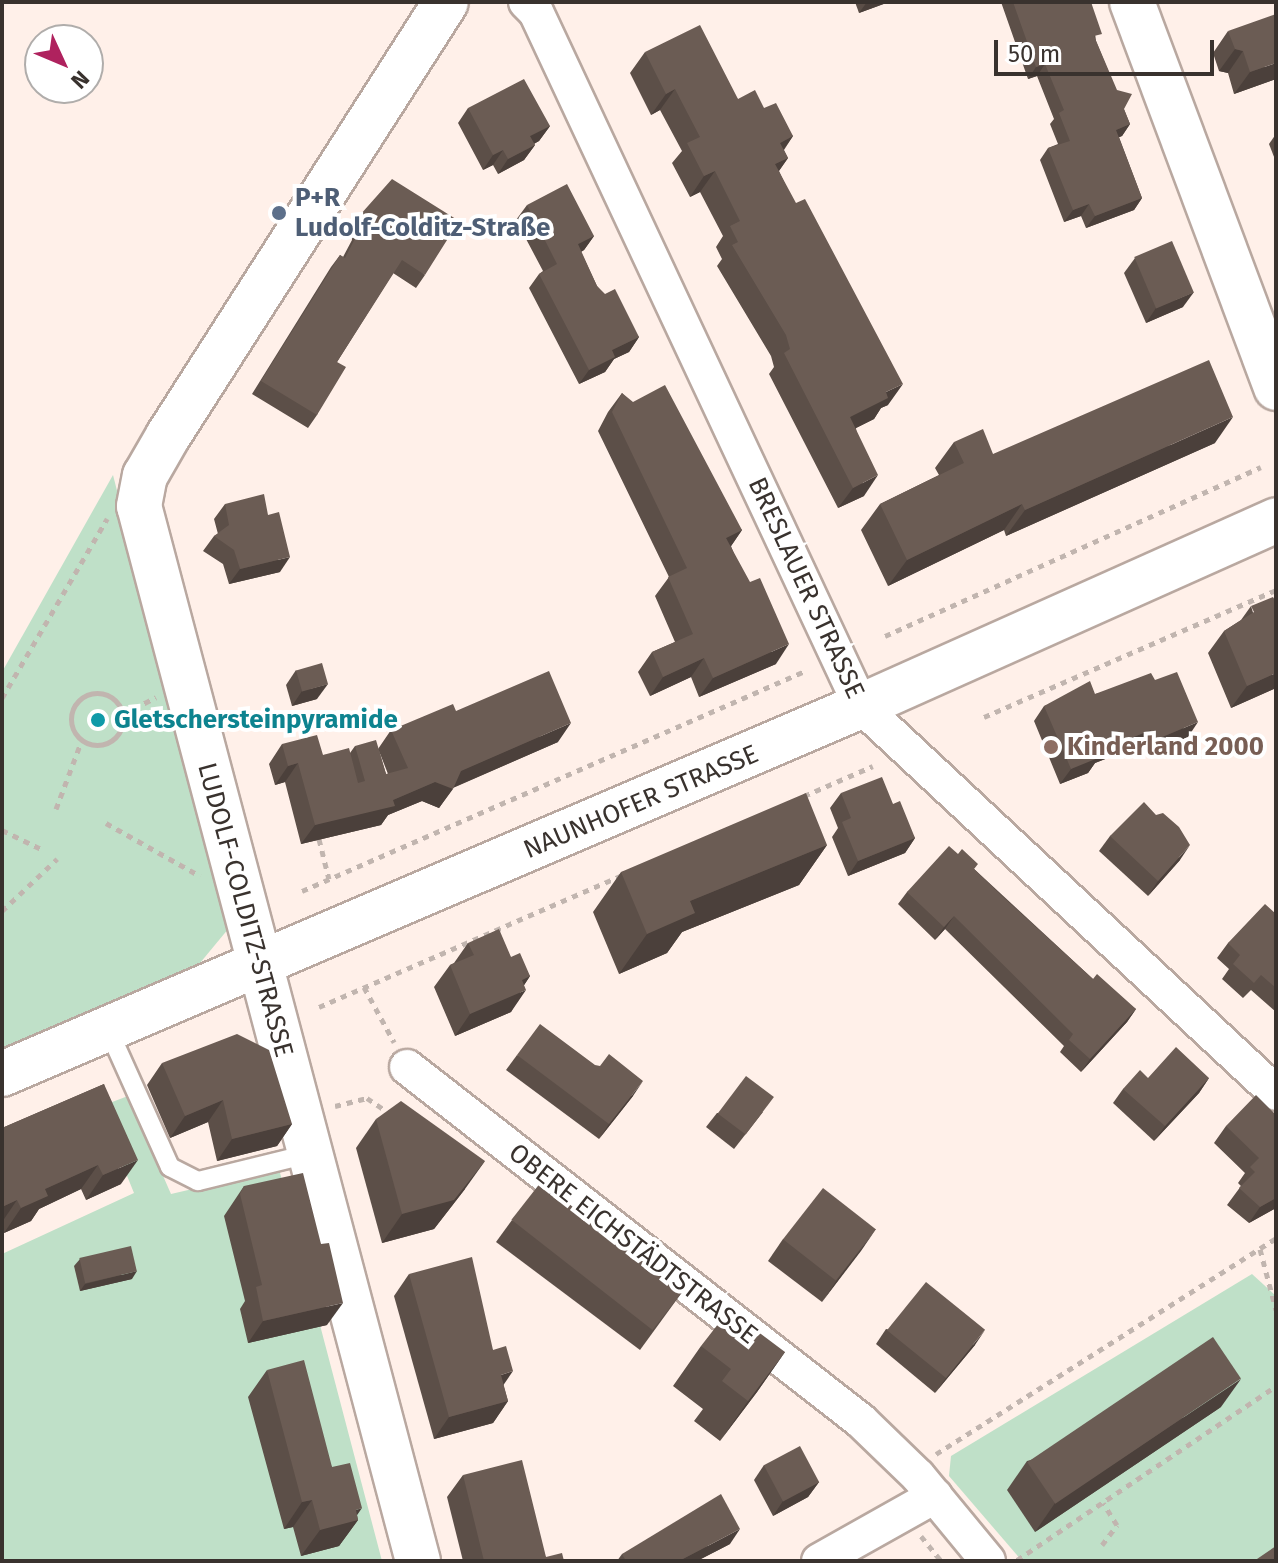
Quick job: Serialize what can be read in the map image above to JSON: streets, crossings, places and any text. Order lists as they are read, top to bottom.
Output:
{
  "streets": {
    "street": [
      "BRESLAUER STRASSE",
      "NAUNHOFER STRASSE",
      "LUDOLF-COLDITZ-STRASSE",
      "OBERE EICHSTÄDTSTRASSE"
    ]
  },
  "crossings": [
    ["BRESLAUER STRASSE", "NAUNHOFER STRASSE"],
    ["NAUNHOFER STRASSE", "LUDOLF-COLDITZ-STRASSE"]
  ],
  "places": ["P+R Ludolf-Colditz-Straße", "Gletschersteinpyramide", "Kinderland 2000"],
  "scale_bar": "50 m",
  "north": "bottom right"
}
